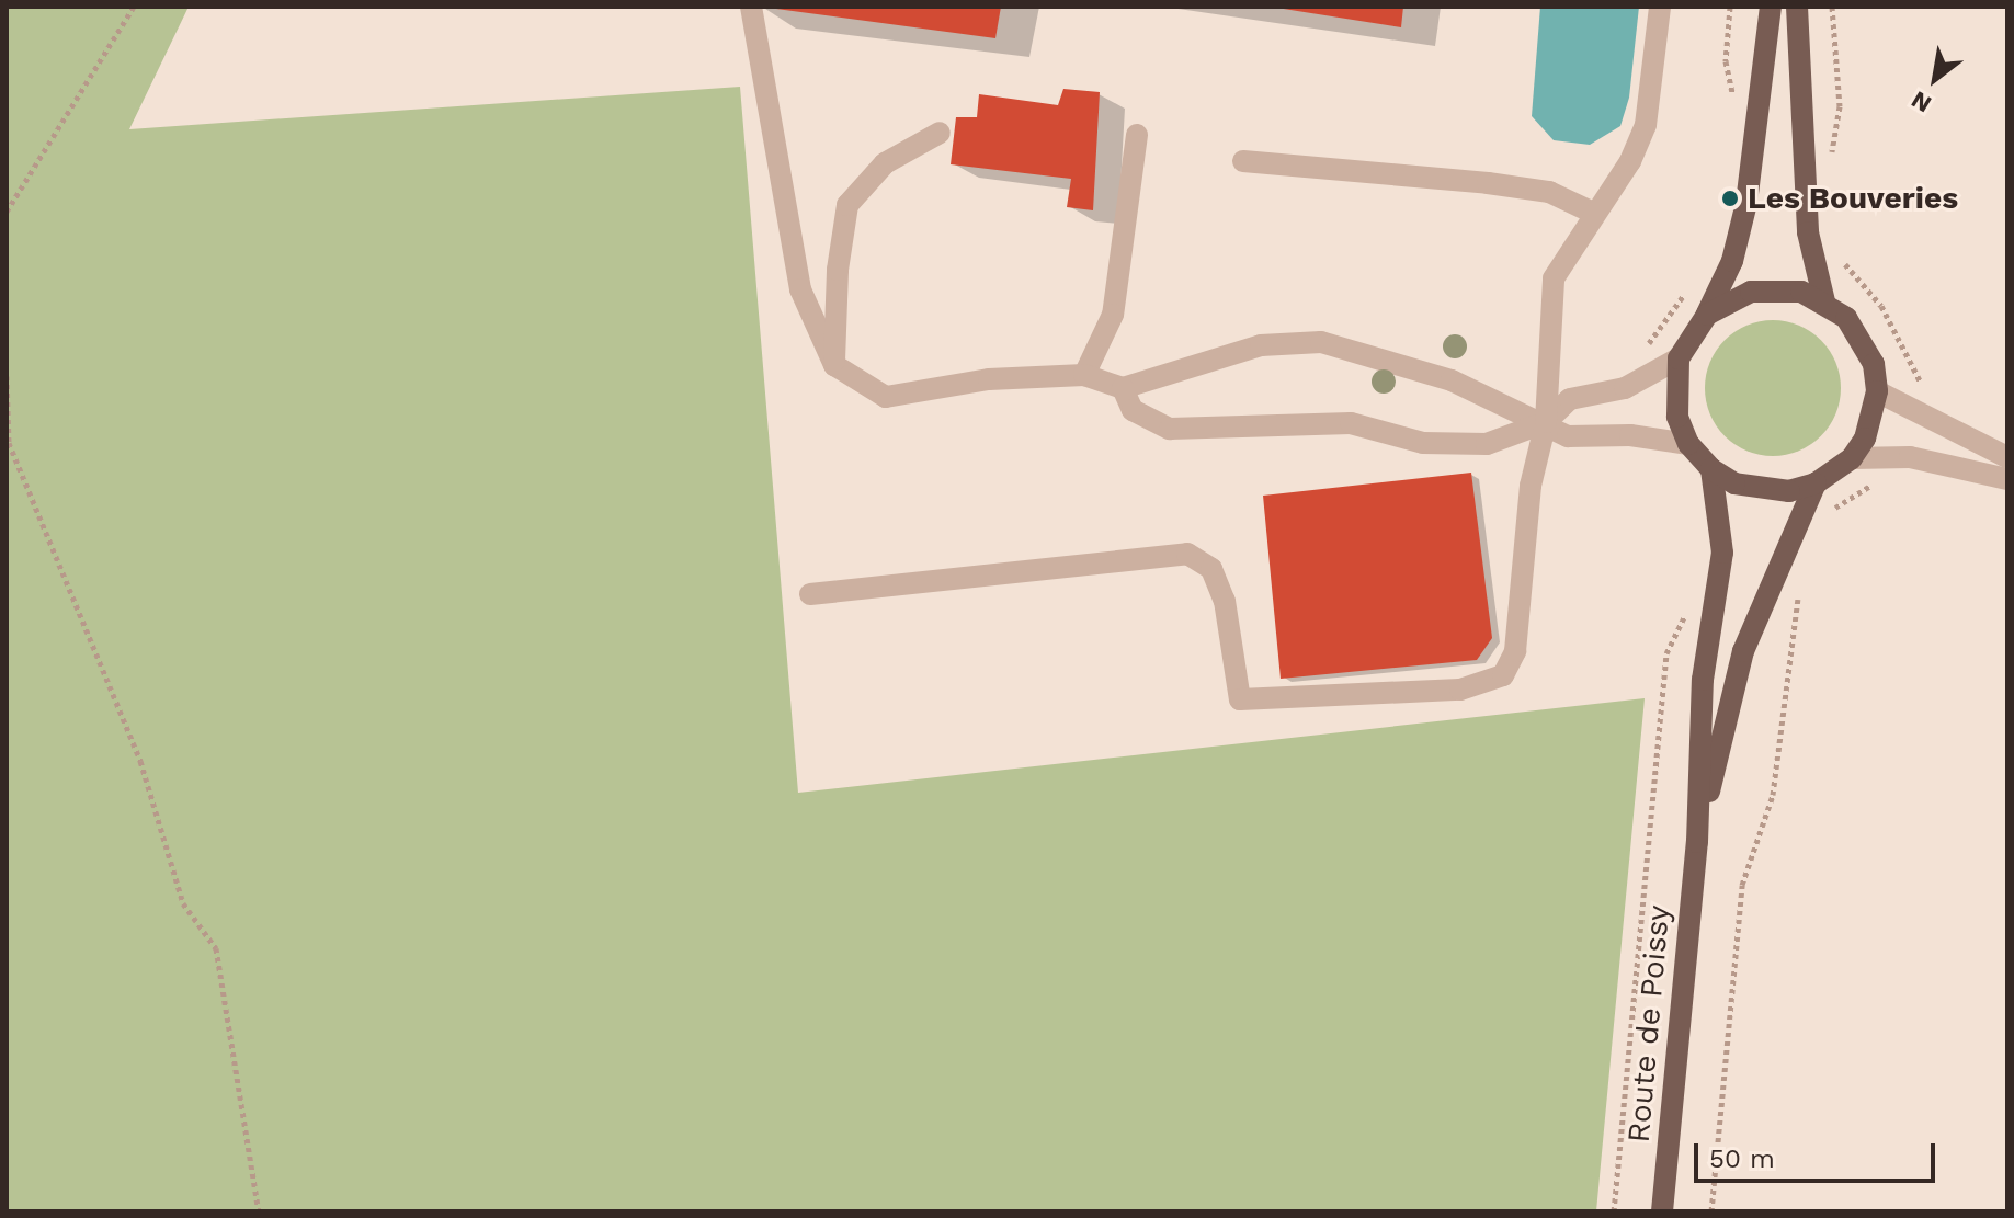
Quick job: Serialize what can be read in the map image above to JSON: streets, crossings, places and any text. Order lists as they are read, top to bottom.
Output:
{
  "streets": {
    "main road": ["Route de Poissy"]
  },
  "places": ["Les Bouveries"],
  "scale_bar": "50 m",
  "north": "bottom left"
}
